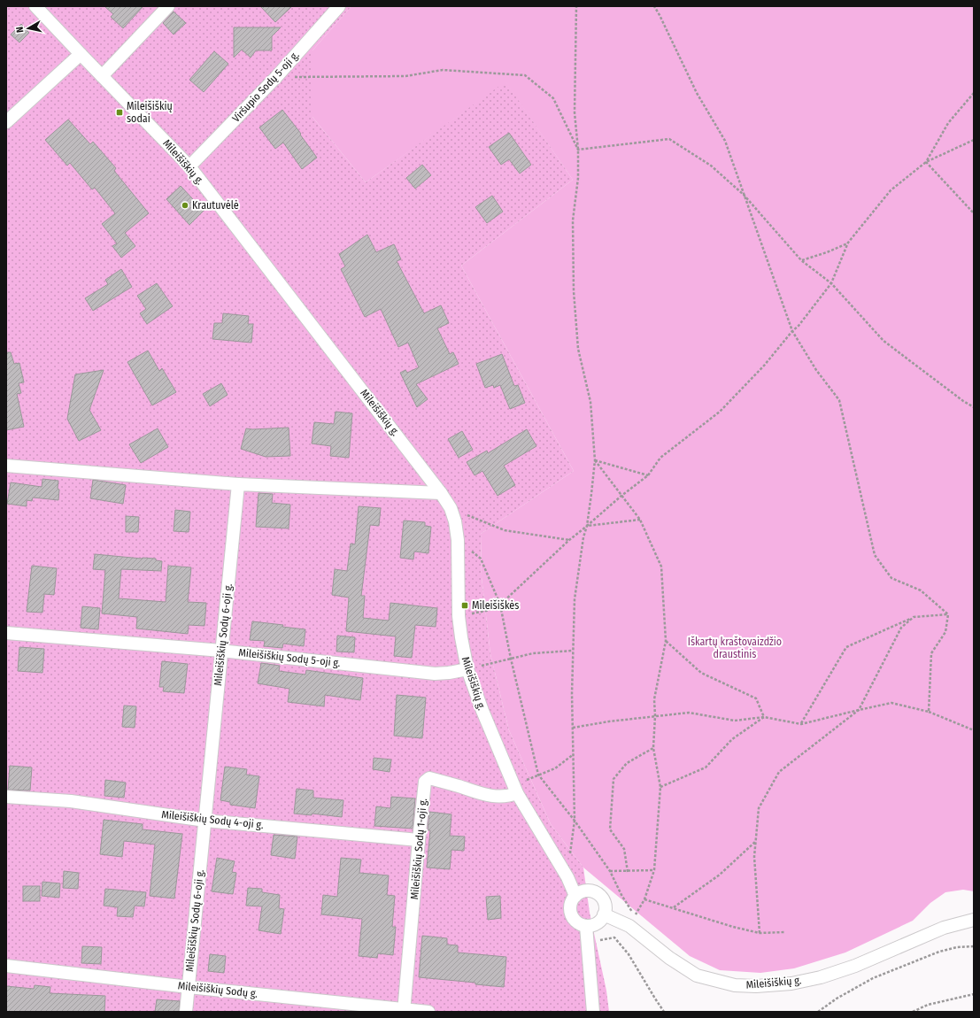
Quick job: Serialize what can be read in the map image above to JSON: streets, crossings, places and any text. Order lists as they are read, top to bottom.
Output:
{
  "streets": {
    "street": [
      "Viršupio Sodų 5-oji g.",
      "Mileišiškių g.",
      "Mileišiškių Sodų 6-oji g.",
      "Mileišiškių Sodų 5-oji g.",
      "Mileišiškių Sodų 4-oji g.",
      "Mileišiškių Sodų 1-oji g.",
      "Mileišiškių Sodų g."
    ]
  },
  "crossings": [
    ["Viršupio Sodų 5-oji g.", "Mileišiškių g."],
    ["Mileišiškių g.", "Mileišiškių Sodų 5-oji g."],
    ["Mileišiškių g.", "Mileišiškių Sodų 1-oji g."],
    ["Mileišiškių Sodų 6-oji g.", "Mileišiškių Sodų 5-oji g."],
    ["Mileišiškių Sodų 6-oji g.", "Mileišiškių Sodų 4-oji g."],
    ["Mileišiškių Sodų 6-oji g.", "Mileišiškių Sodų g."],
    ["Mileišiškių Sodų 4-oji g.", "Mileišiškių Sodų 1-oji g."],
    ["Mileišiškių Sodų 1-oji g.", "Mileišiškių Sodų g."]
  ],
  "parks": ["Iškartų kraštovaizdžio draustinis"],
  "places": {
    "transit": ["Mileišiškių sodai", "Mileišiškės"],
    "other": ["Krautuvėlė"]
  },
  "north": "left"
}
